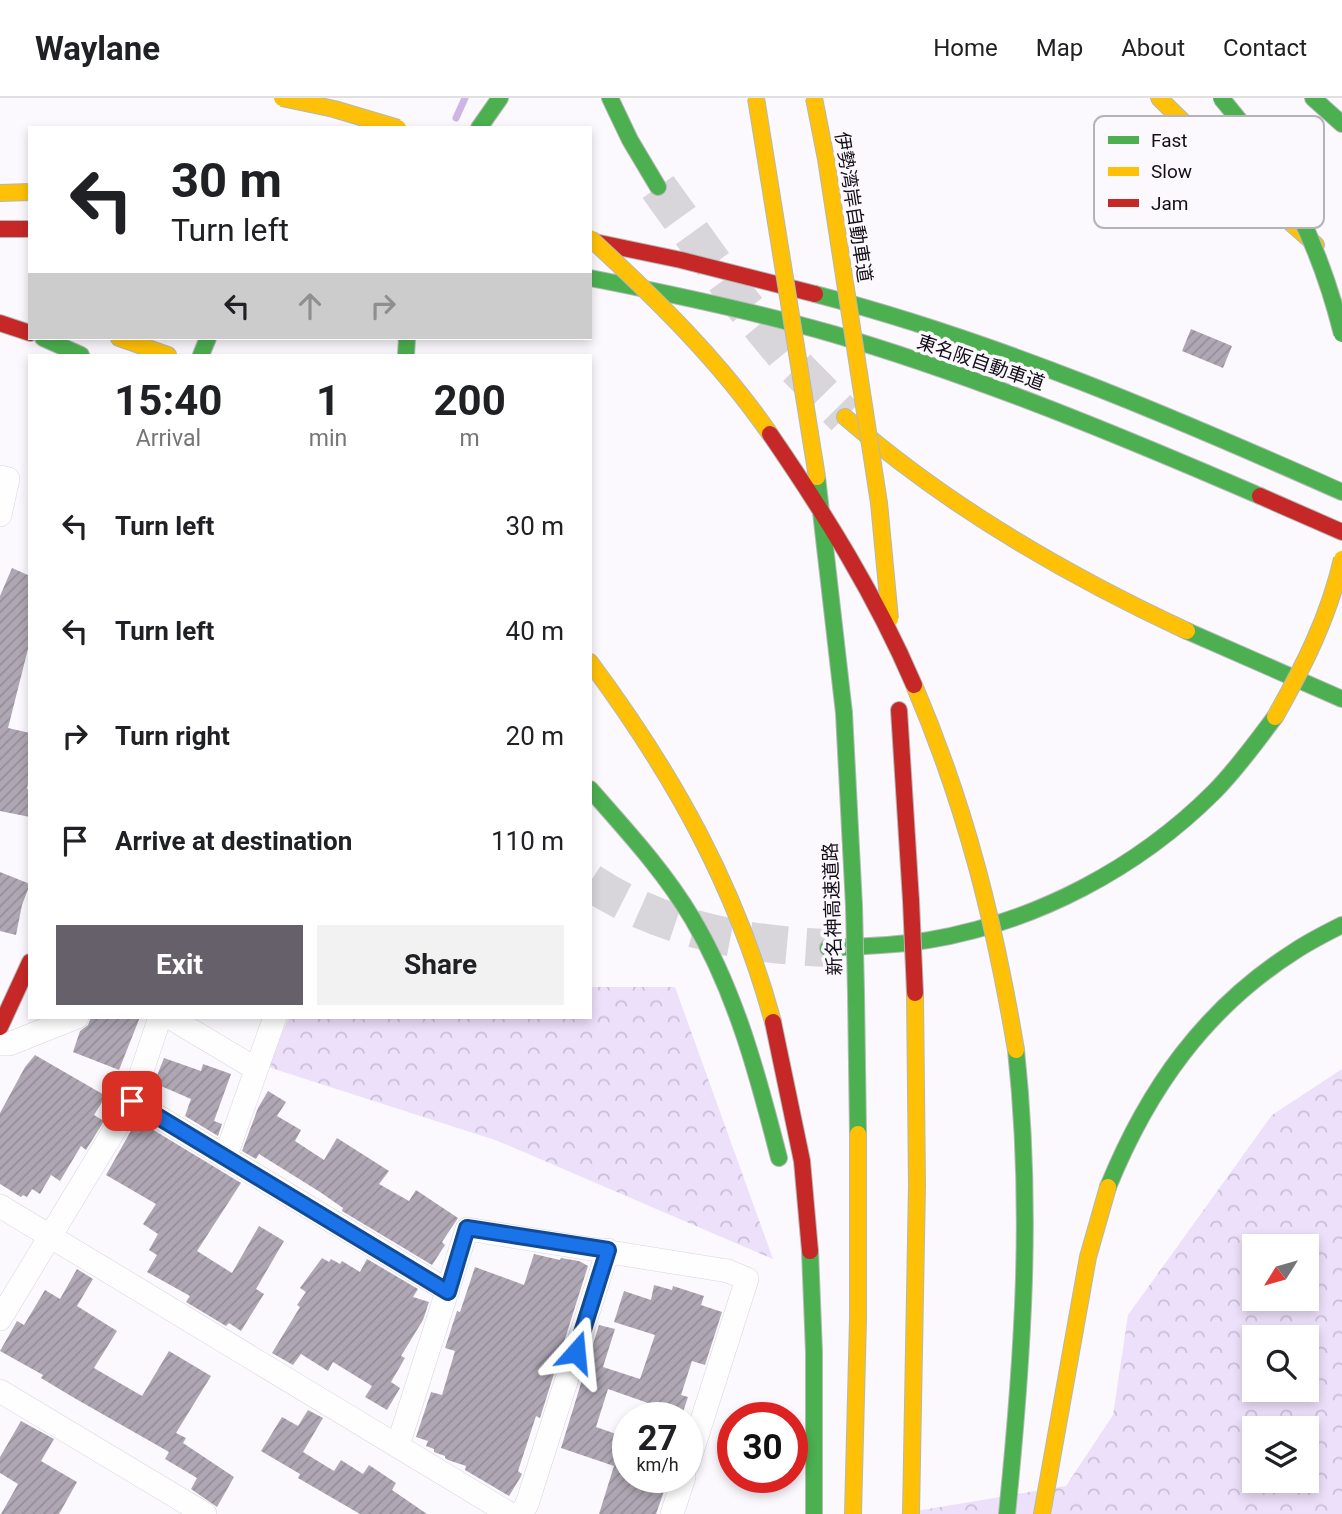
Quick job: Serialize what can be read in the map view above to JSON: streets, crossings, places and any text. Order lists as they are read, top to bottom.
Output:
{
  "streets": {
    "main road": ["伊勢湾岸自動車道", "東名阪自動車道", "新名神高速道路"]
  },
  "legend": ["Fast", "Slow", "Jam"],
  "north": "bottom left",
  "page": {
    "header": "Waylane",
    "nav": [
      "Home",
      "Map",
      "About",
      "Contact"
    ],
    "turn": ["30 m", "Turn left"],
    "eta": [
      "15:40",
      "Arrival",
      "1",
      "min",
      "200",
      "m"
    ],
    "list": [
      {
        "name": "Turn left",
        "value": "30 m"
      },
      {
        "name": "Turn left",
        "value": "40 m"
      },
      {
        "name": "Turn right",
        "value": "20 m"
      },
      {
        "name": "Arrive at destination",
        "value": "110 m"
      }
    ],
    "buttons": ["Exit", "Share"],
    "speed": "27 km/h",
    "limit": "30"
  }
}
